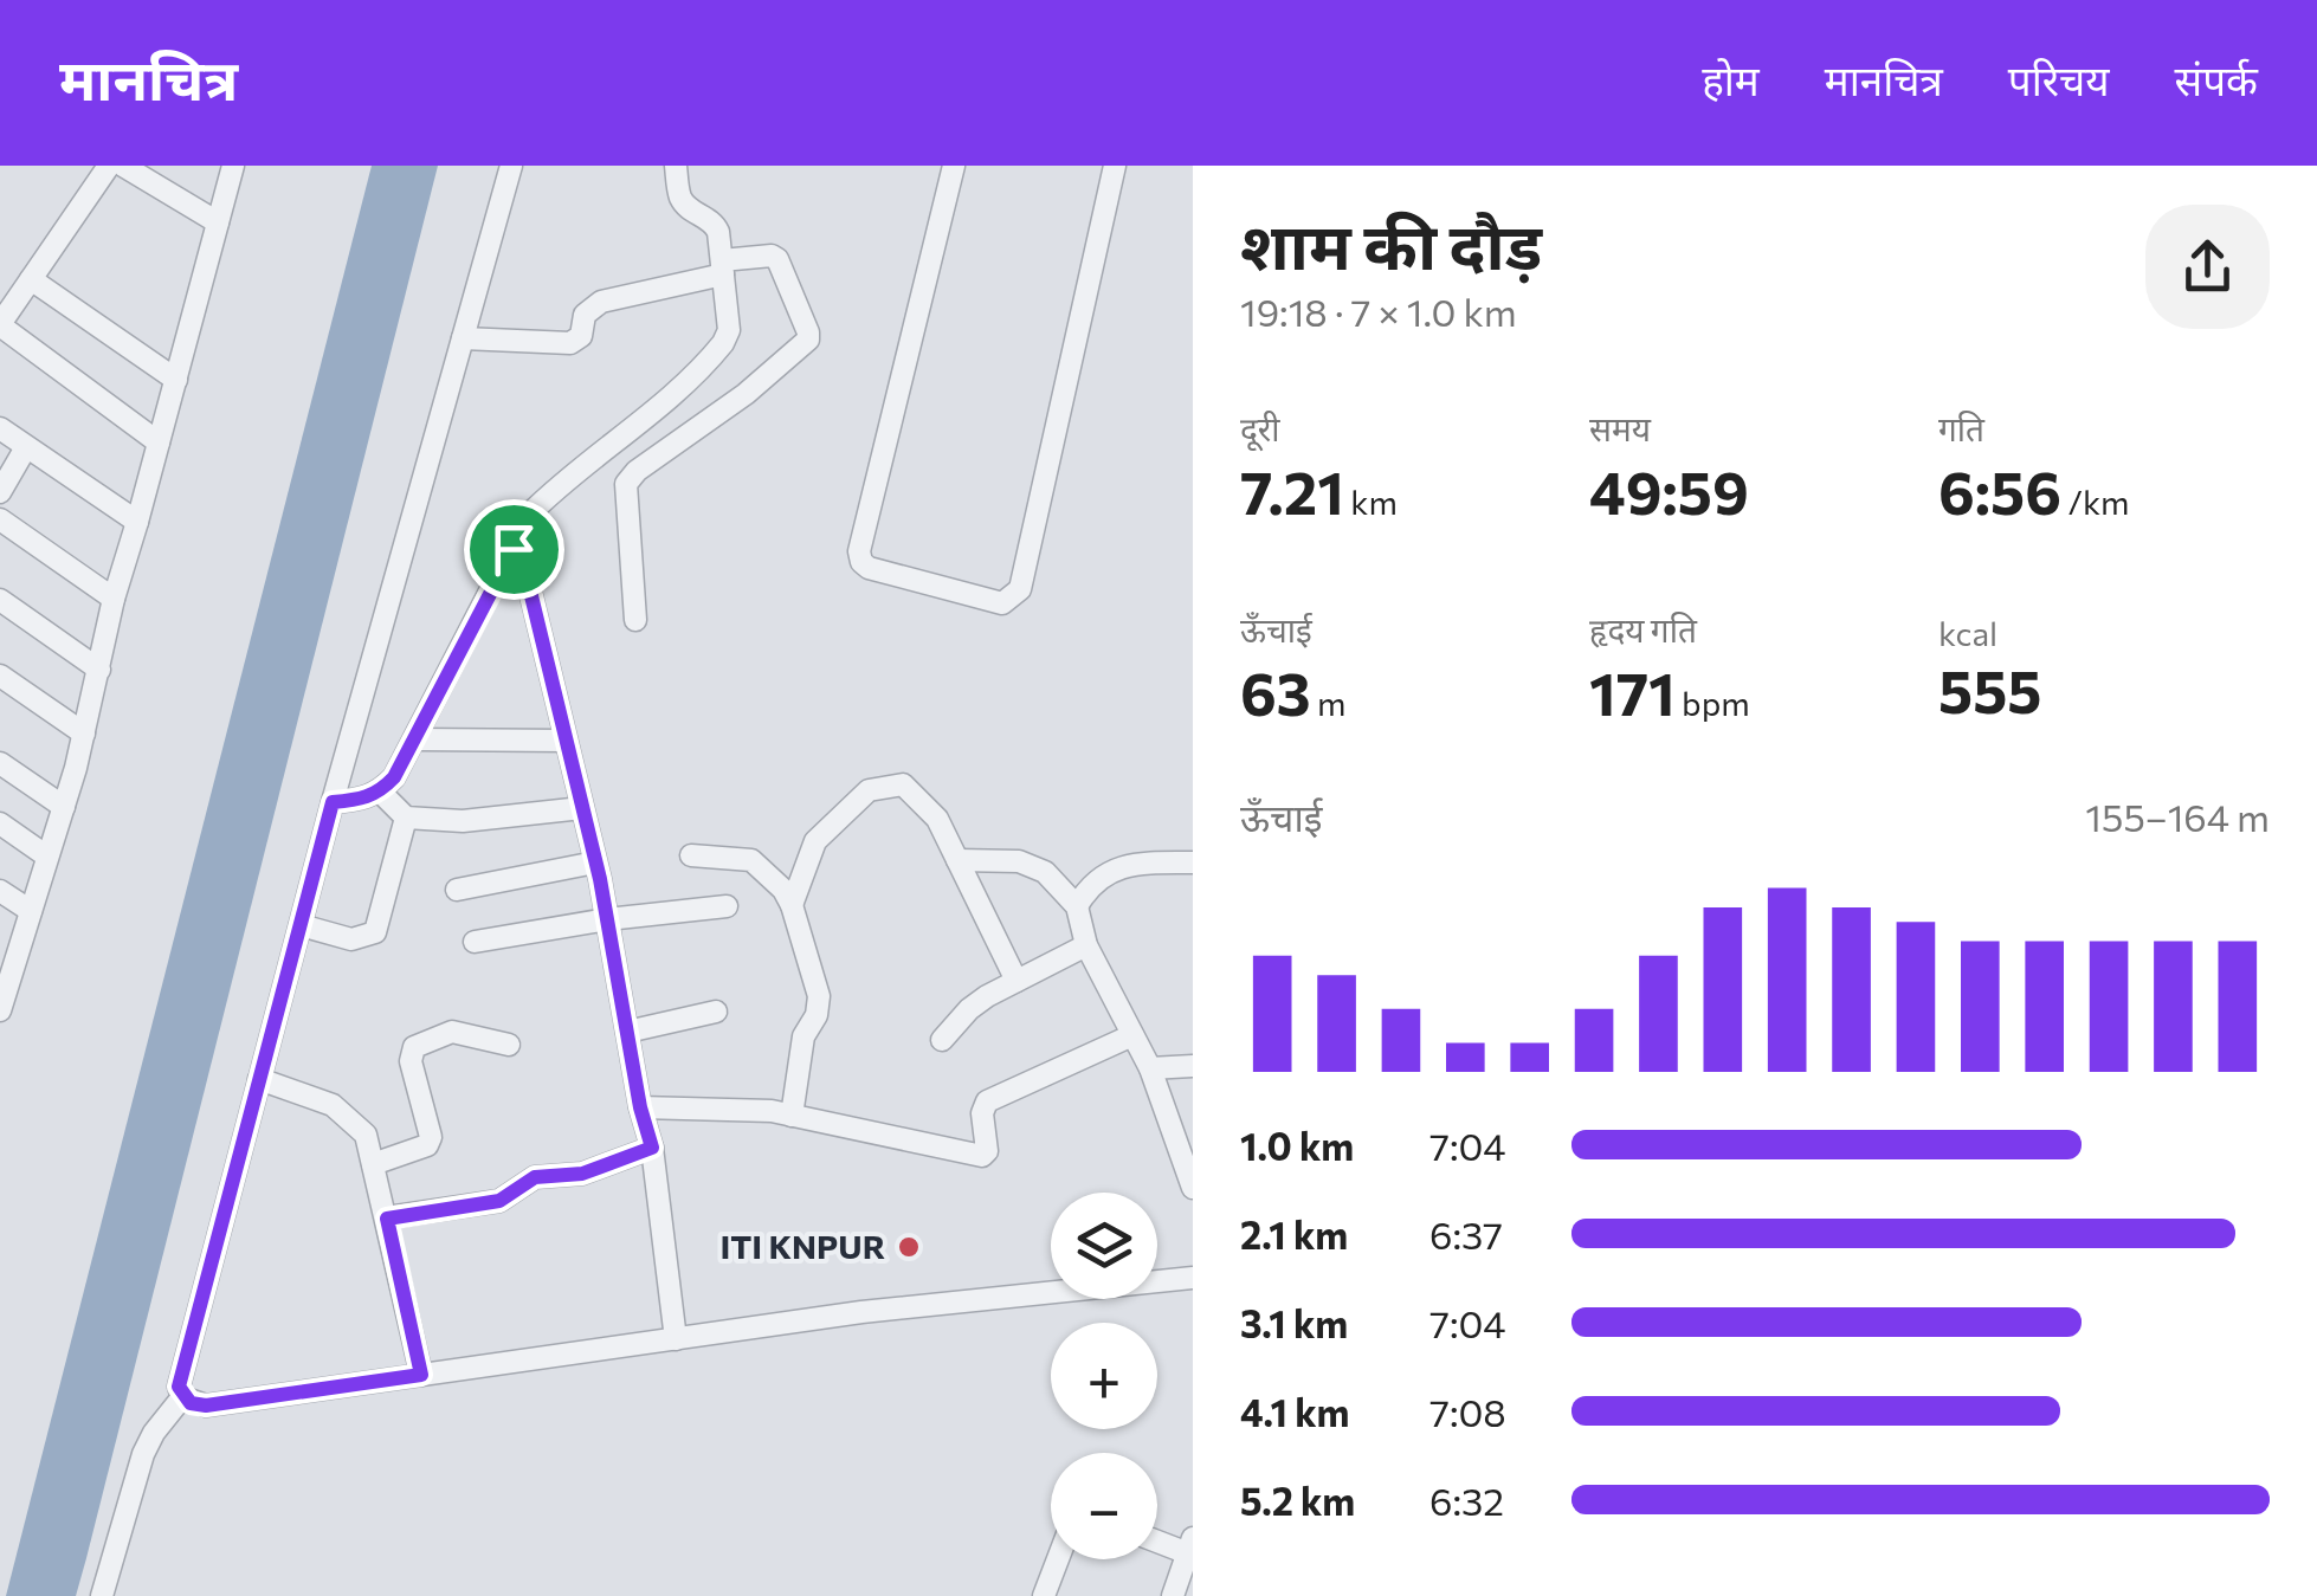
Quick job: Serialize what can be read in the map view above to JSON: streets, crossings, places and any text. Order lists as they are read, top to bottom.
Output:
{
  "places": ["ITI KNPUR"],
  "page": {
    "header": "मानचित्र",
    "nav": [
      "होम",
      "मानचित्र",
      "परिचय",
      "संपर्क"
    ],
    "heading": ["शाम की दौड़", "19:18 · 7 × 1.0 km"],
    "stats": [
      ["दूरी", "7.21 km"],
      ["समय", "49:59"],
      ["गति", "6:56 /km"],
      ["ऊँचाई", "63 m"],
      ["हृदय गति", "171 bpm"],
      ["kcal", "555"]
    ],
    "chart": ["ऊँचाई", "155–164 m"],
    "list": [
      {
        "name": "1.0 km",
        "note": "7:04"
      },
      {
        "name": "2.1 km",
        "note": "6:37"
      },
      {
        "name": "3.1 km",
        "note": "7:04"
      },
      {
        "name": "4.1 km",
        "note": "7:08"
      },
      {
        "name": "5.2 km",
        "note": "6:32"
      }
    ],
    "map_buttons": ["+", "−"]
  }
}
